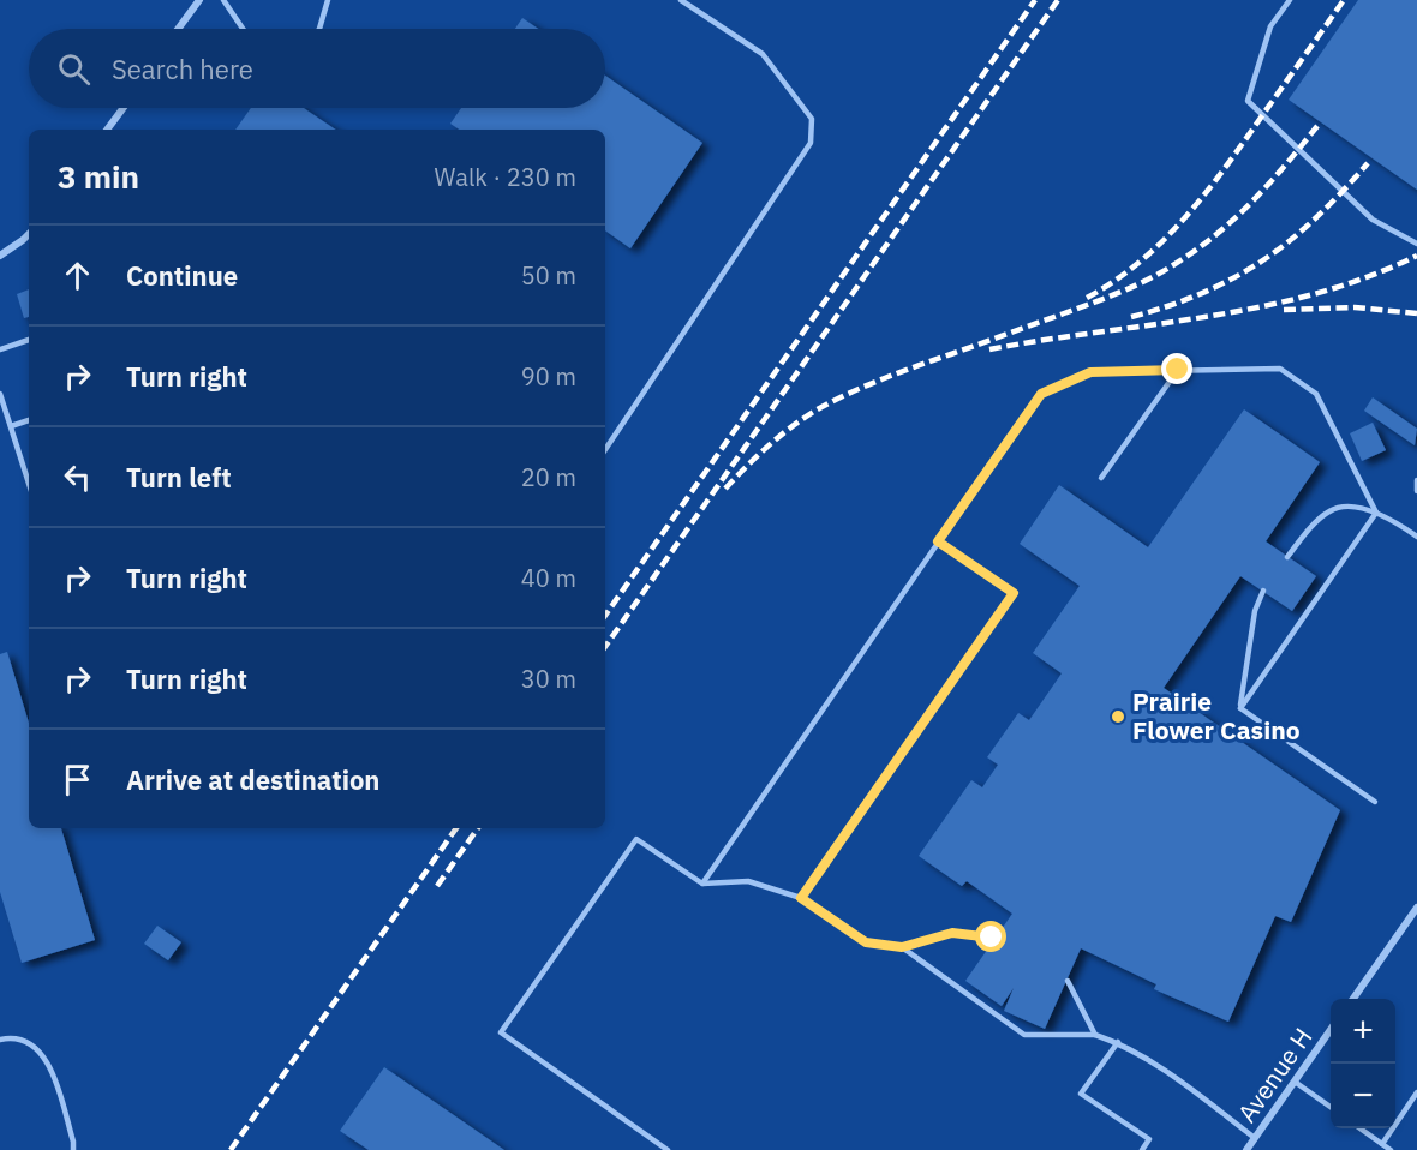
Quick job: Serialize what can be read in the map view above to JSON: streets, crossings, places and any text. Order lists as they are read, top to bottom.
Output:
{
  "streets": {
    "street": ["Avenue H"]
  },
  "places": ["Prairie Flower Casino"],
  "page": {
    "search": "Search here",
    "heading": ["3 min", "Walk · 230 m"],
    "list": [
      ["Continue", "50 m"],
      ["Turn right", "90 m"],
      ["Turn left", "20 m"],
      ["Turn right", "40 m"],
      ["Turn right", "30 m"],
      "Arrive at destination"
    ],
    "map_buttons": ["+", "−"]
  }
}
